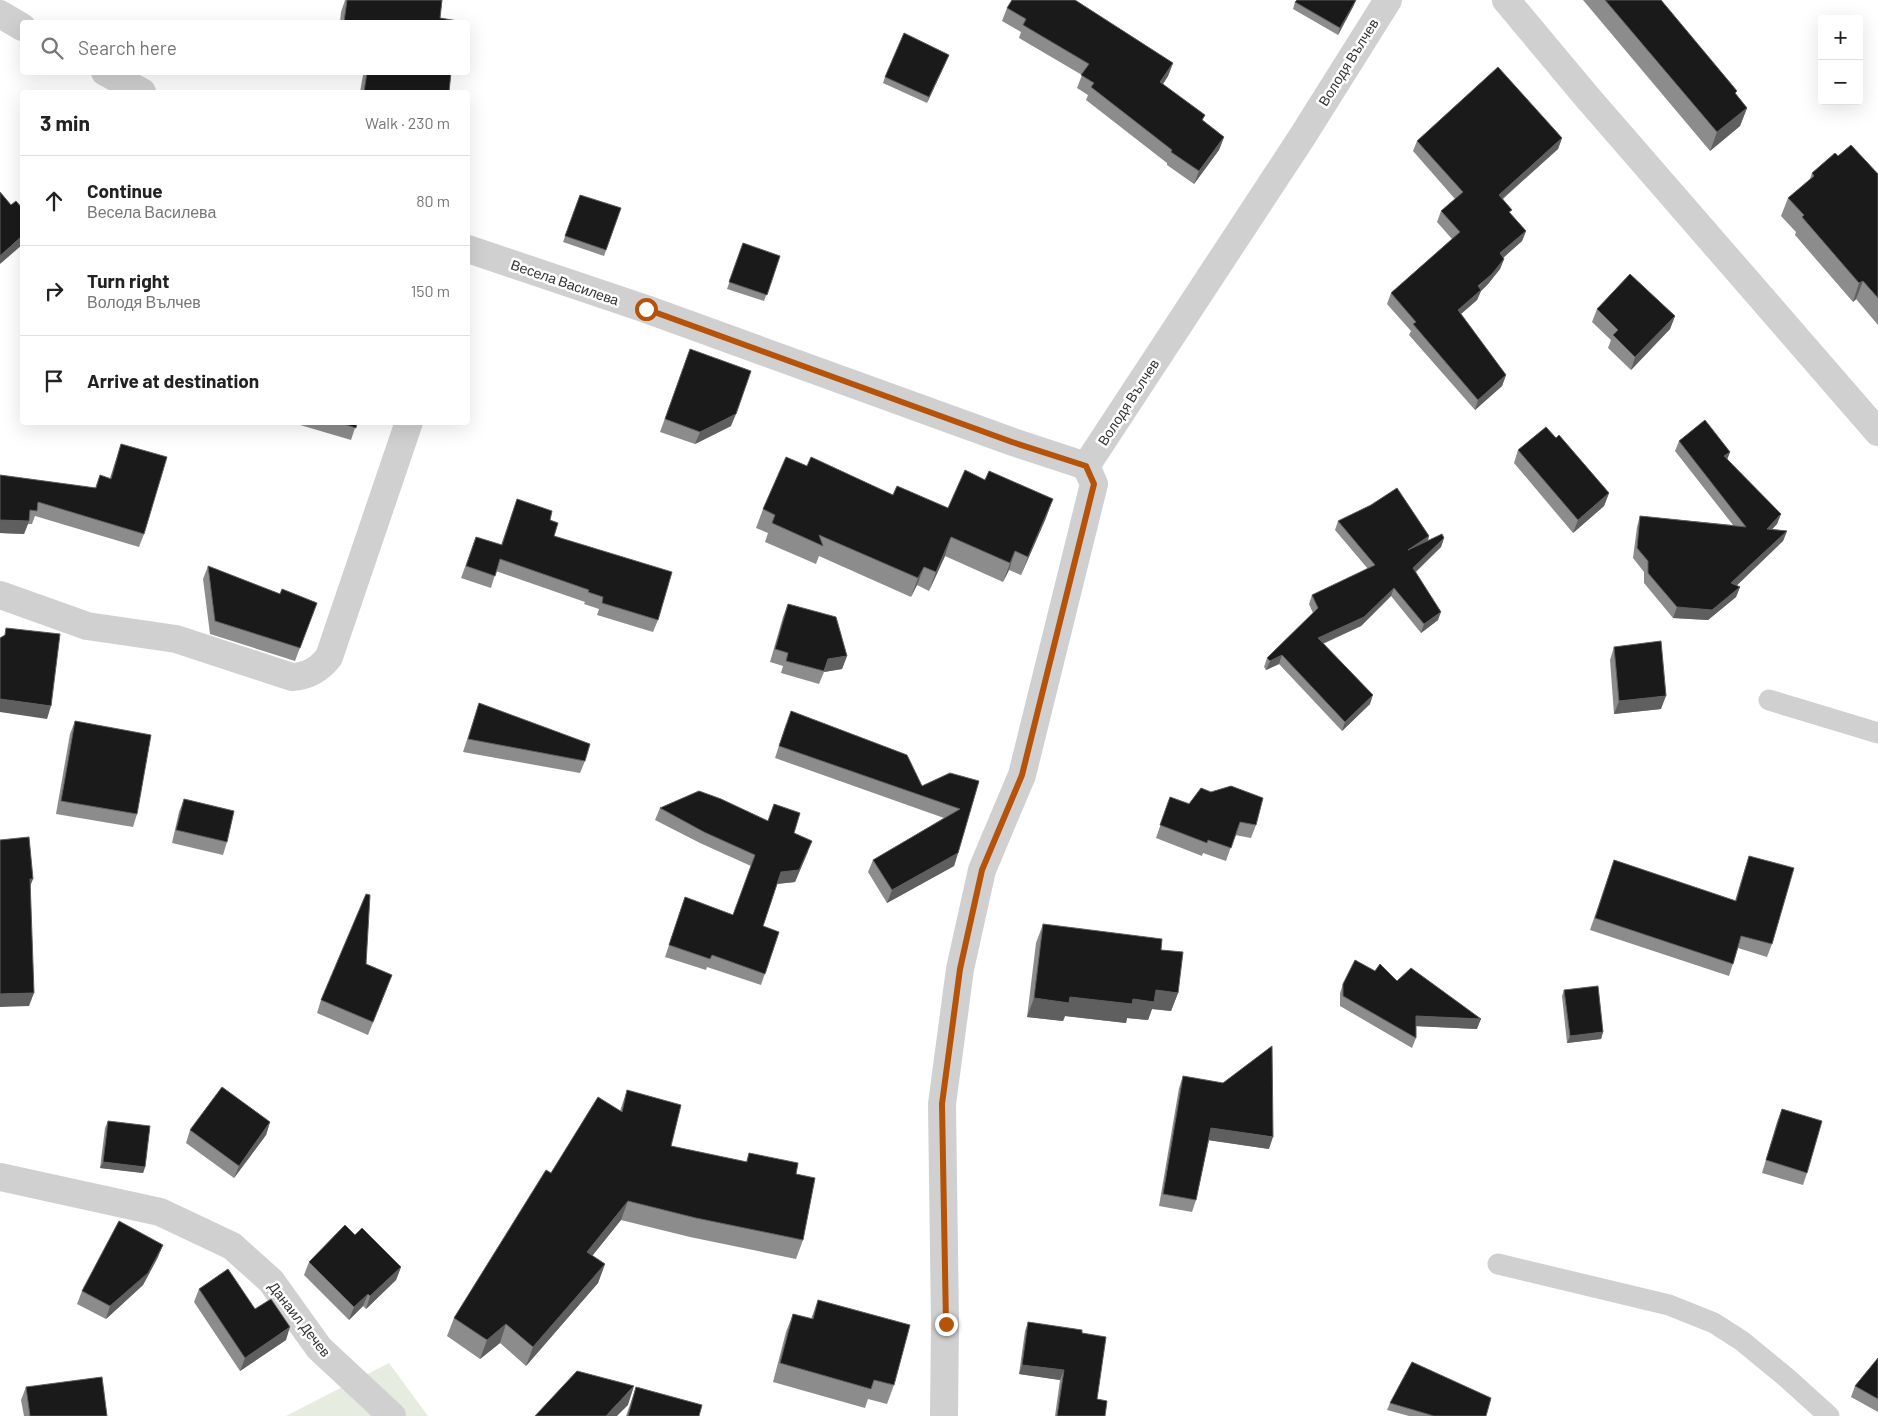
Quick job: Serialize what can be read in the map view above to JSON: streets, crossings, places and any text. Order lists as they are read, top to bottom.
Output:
{
  "streets": {
    "street": ["Володя Вълчев", "Весела Василева", "Данаил Дечев"]
  },
  "crossings": [
    ["Володя Вълчев", "Весела Василева"]
  ],
  "page": {
    "map_buttons": ["+", "−"],
    "search": "Search here",
    "heading": ["3 min", "Walk · 230 m"],
    "list": [
      ["Continue", "Весела Василева", "80 m"],
      ["Turn right", "Володя Вълчев", "150 m"],
      "Arrive at destination"
    ]
  }
}
